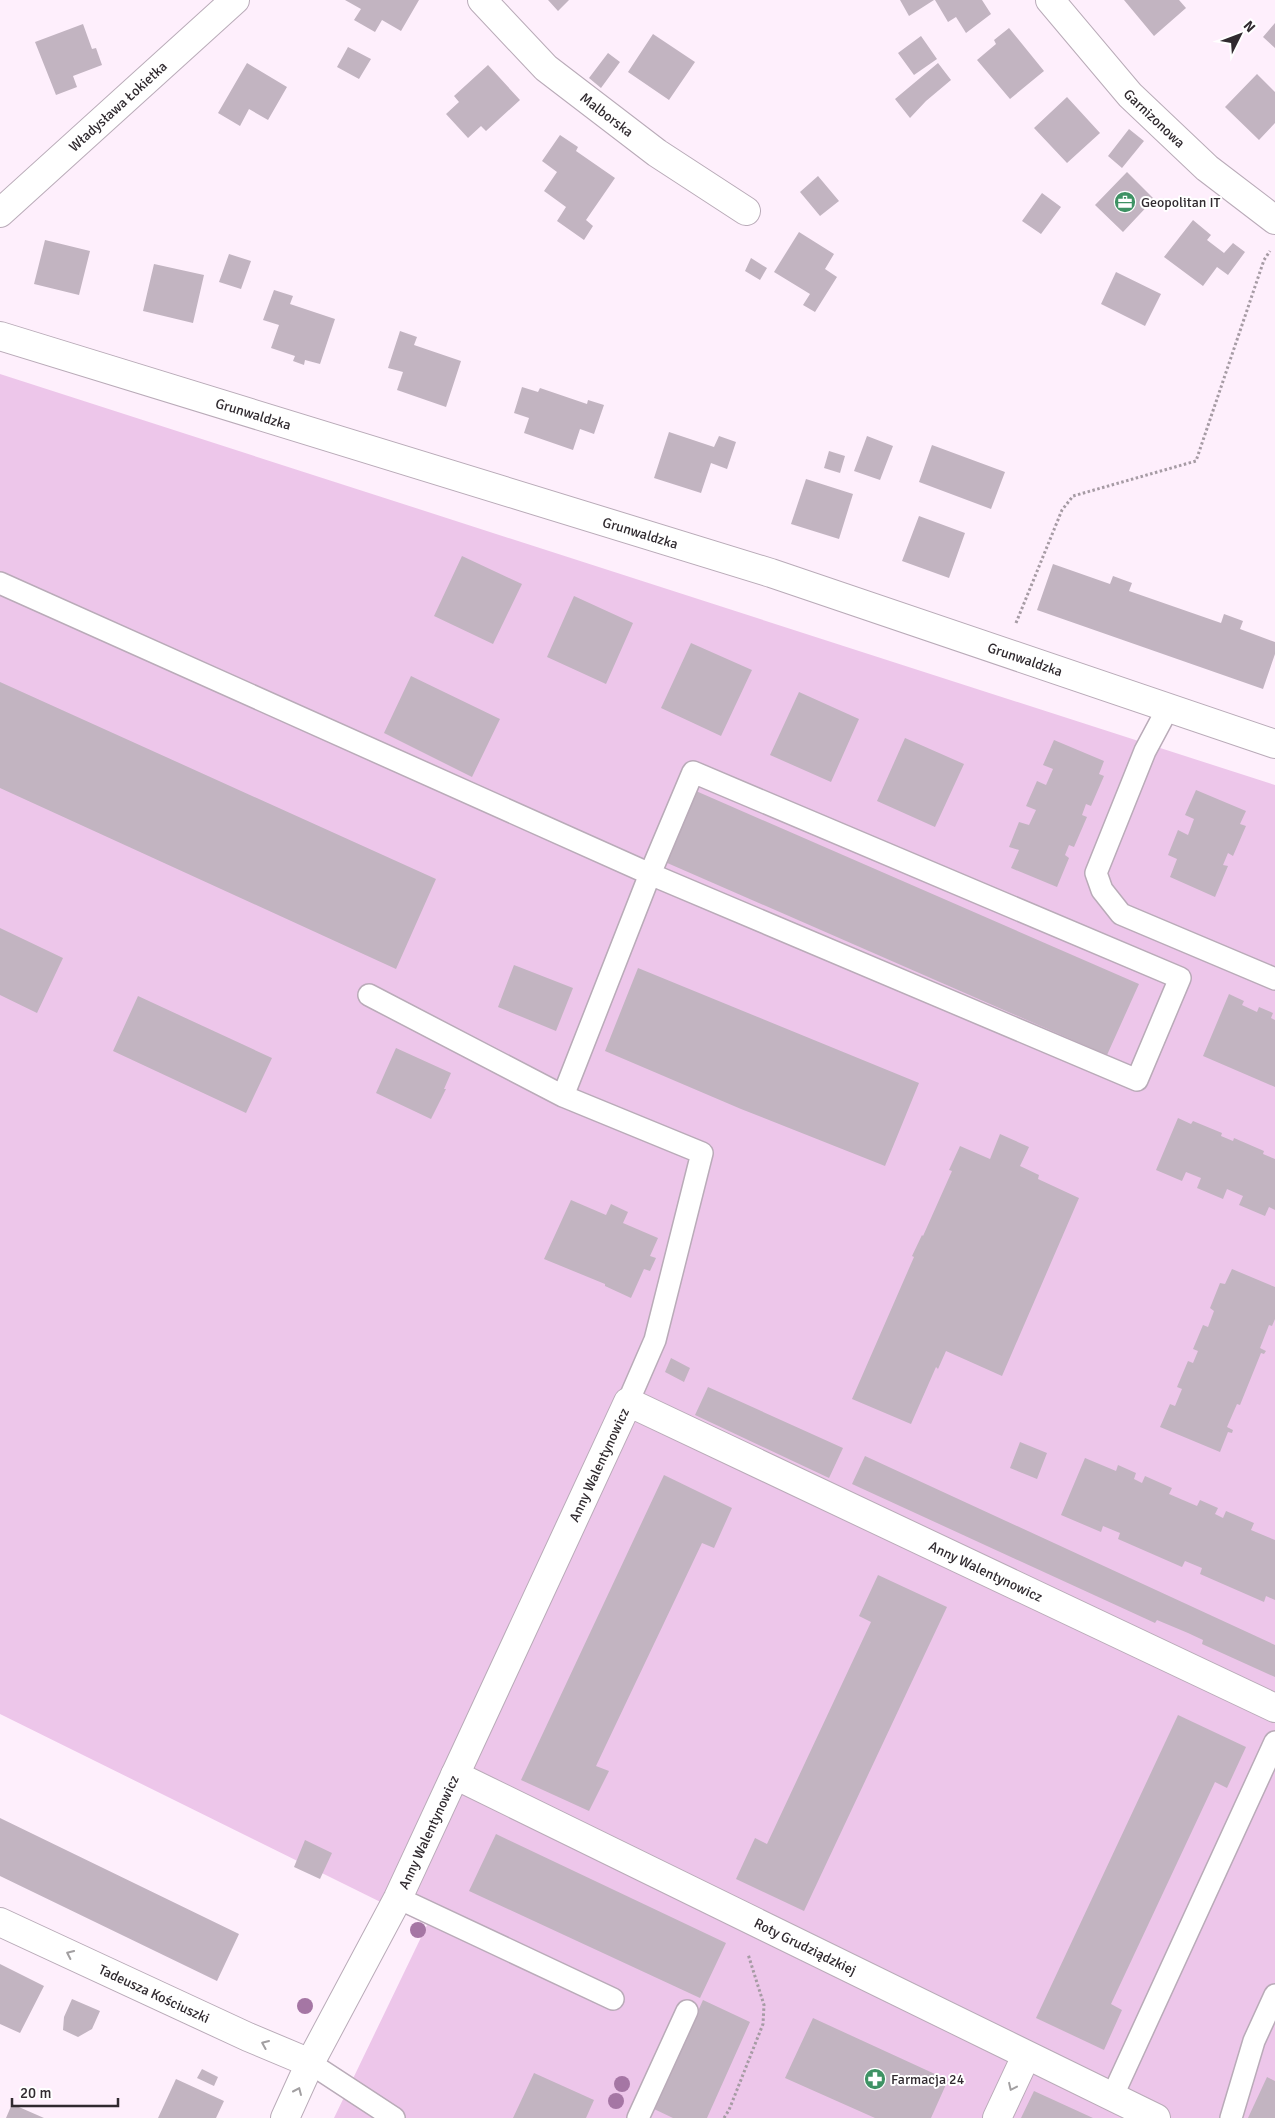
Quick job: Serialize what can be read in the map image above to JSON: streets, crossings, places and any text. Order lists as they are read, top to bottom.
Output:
{
  "streets": {
    "street": [
      "Władysława Łokietka",
      "Malborska",
      "Garnizonowa",
      "Grunwaldzka",
      "Anny Walentynowicz",
      "Roty Grudziądzkiej",
      "Tadeusza Kościuszki"
    ]
  },
  "crossings": [
    ["Anny Walentynowicz", "Roty Grudziądzkiej"],
    ["Anny Walentynowicz", "Tadeusza Kościuszki"]
  ],
  "one_way": ["Tadeusza Kościuszki"],
  "places": {
    "office": ["Geopolitan IT"],
    "pharmacy": ["Farmacja 24"]
  },
  "scale_bar": "20 m",
  "north": "top right"
}
